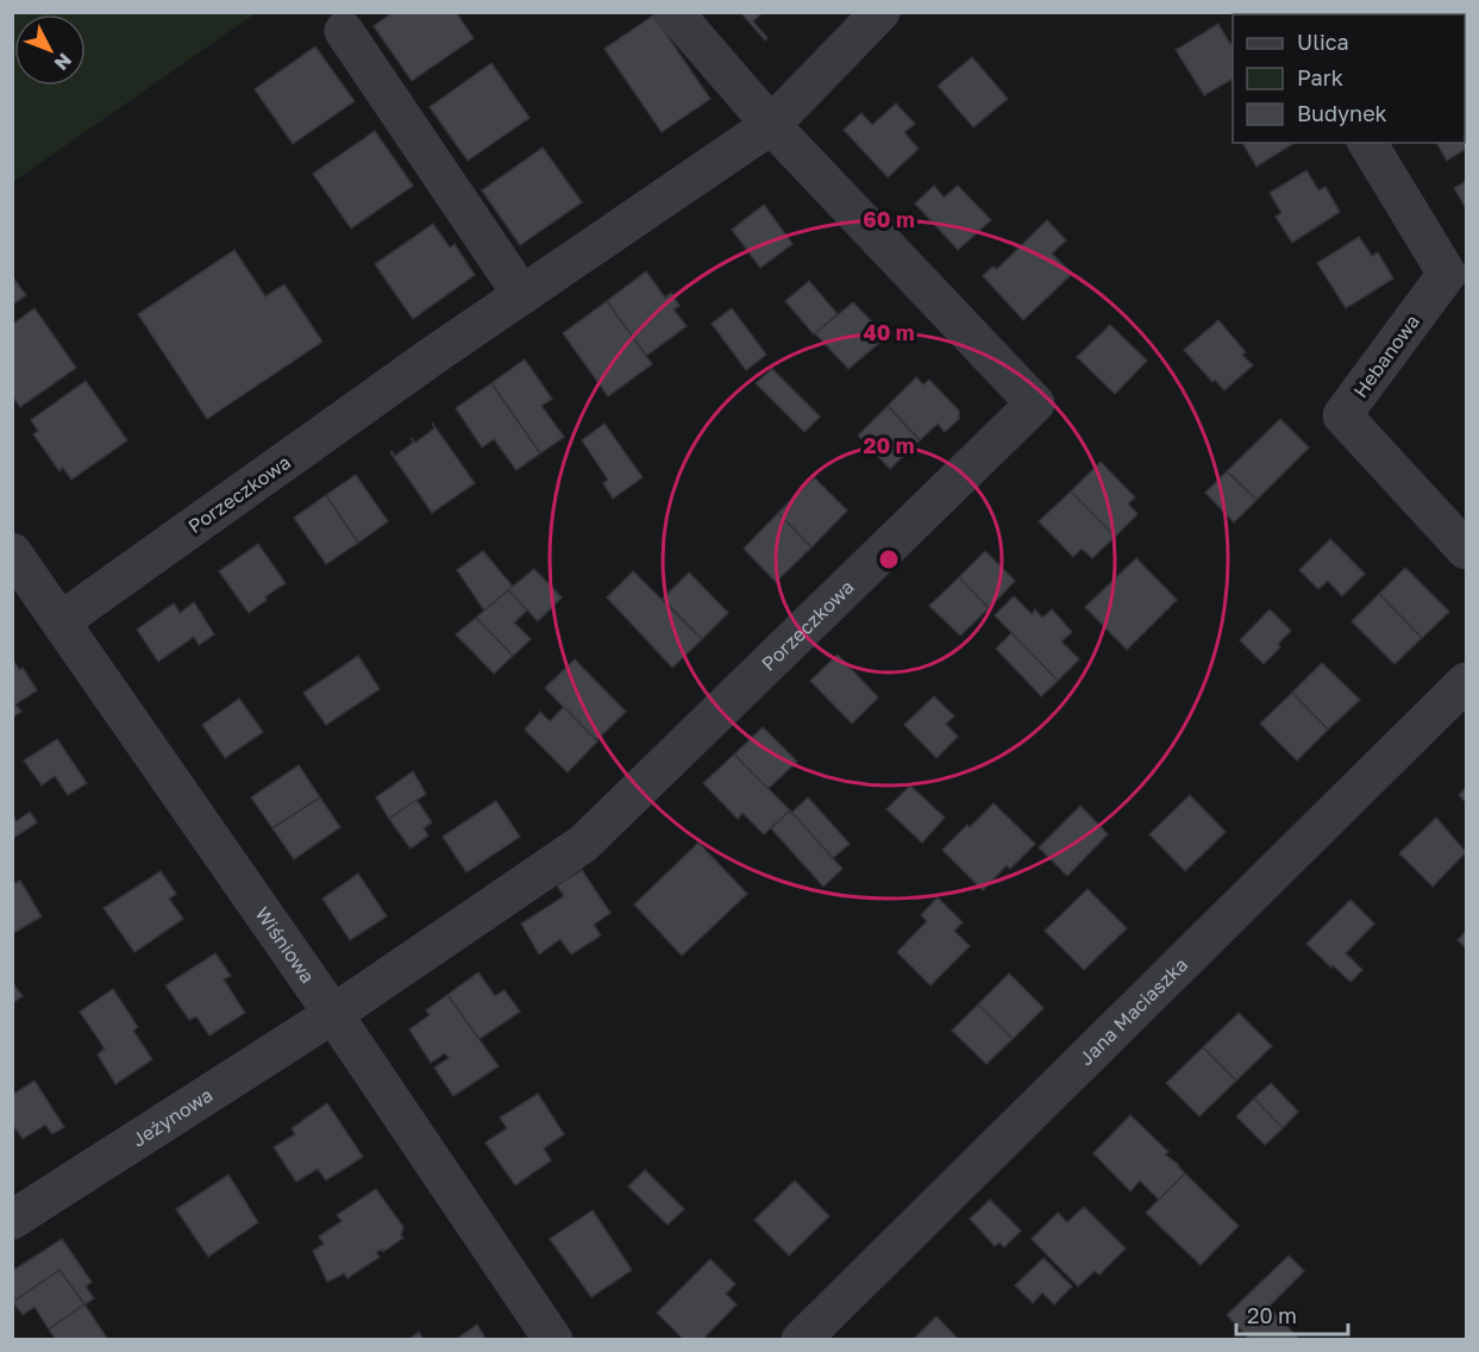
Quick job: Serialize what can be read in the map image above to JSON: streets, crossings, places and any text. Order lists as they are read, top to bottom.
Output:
{
  "streets": {
    "street": [
      "Hebanowa",
      "Porzeczkowa",
      "Wiśniowa",
      "Jana Maciaszka",
      "Jeżynowa"
    ]
  },
  "crossings": [
    ["Porzeczkowa", "Wiśniowa"],
    ["Porzeczkowa", "Jeżynowa"],
    ["Wiśniowa", "Jeżynowa"]
  ],
  "legend": ["Ulica", "Park", "Budynek"],
  "scale_bar": "20 m",
  "north": "bottom right",
  "rings": ["60 m", "40 m", "20 m"]
}
